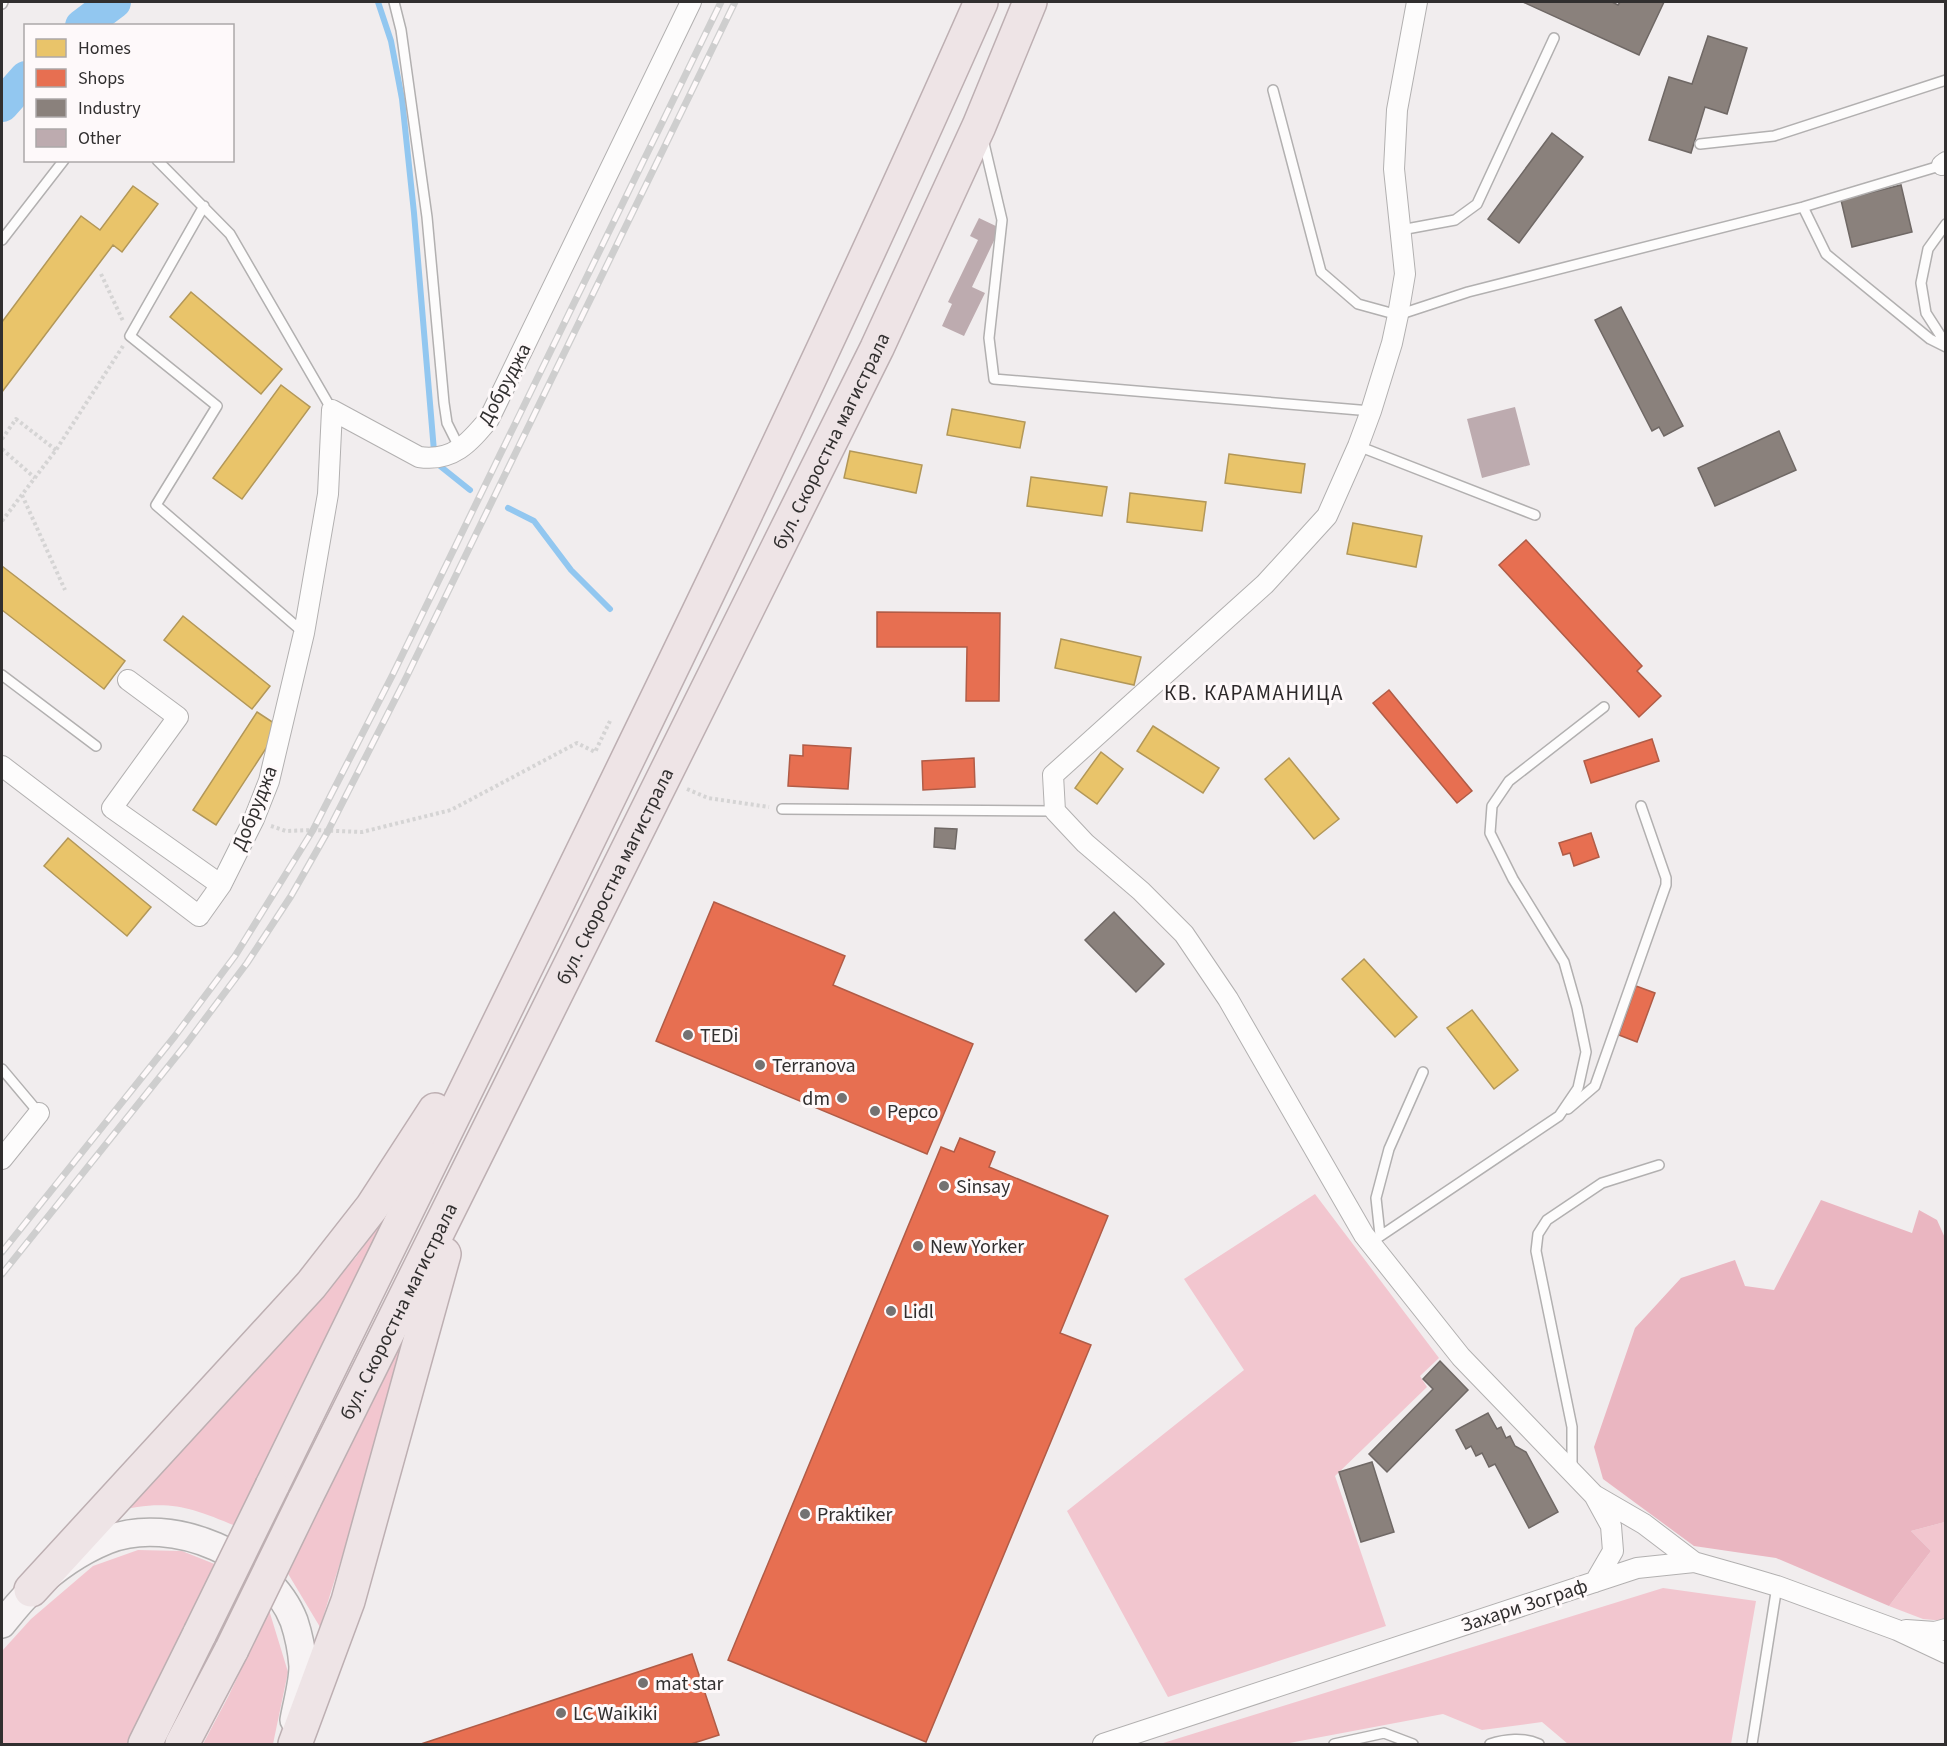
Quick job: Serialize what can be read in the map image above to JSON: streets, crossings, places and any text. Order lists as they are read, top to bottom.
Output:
{
  "streets": {
    "highway": ["бул. Скоростна магистрала"],
    "street": ["Добруджа", "Захари Зограф"]
  },
  "districts": ["КВ. КАРАМАНИЦА"],
  "places": [
    "TEDi",
    "Terranova",
    "dm",
    "Pepco",
    "Sinsay",
    "New Yorker",
    "Lidl",
    "Praktiker",
    "mat star",
    "LC Waikiki"
  ],
  "legend": [
    "Homes",
    "Shops",
    "Industry",
    "Other"
  ]
}
